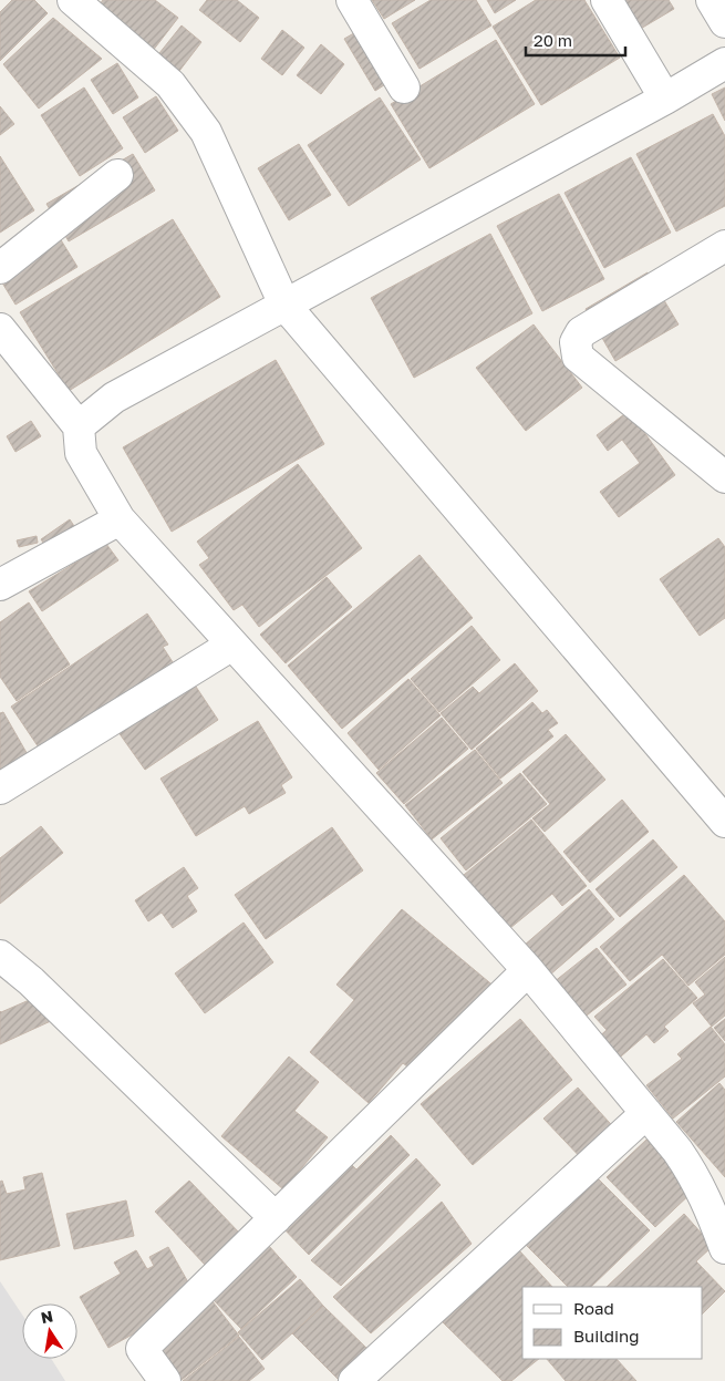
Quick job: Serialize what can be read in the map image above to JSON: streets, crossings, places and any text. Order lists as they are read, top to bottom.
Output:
{
  "legend": ["Road", "Building"],
  "scale_bar": "20 m",
  "north": "top"
}
